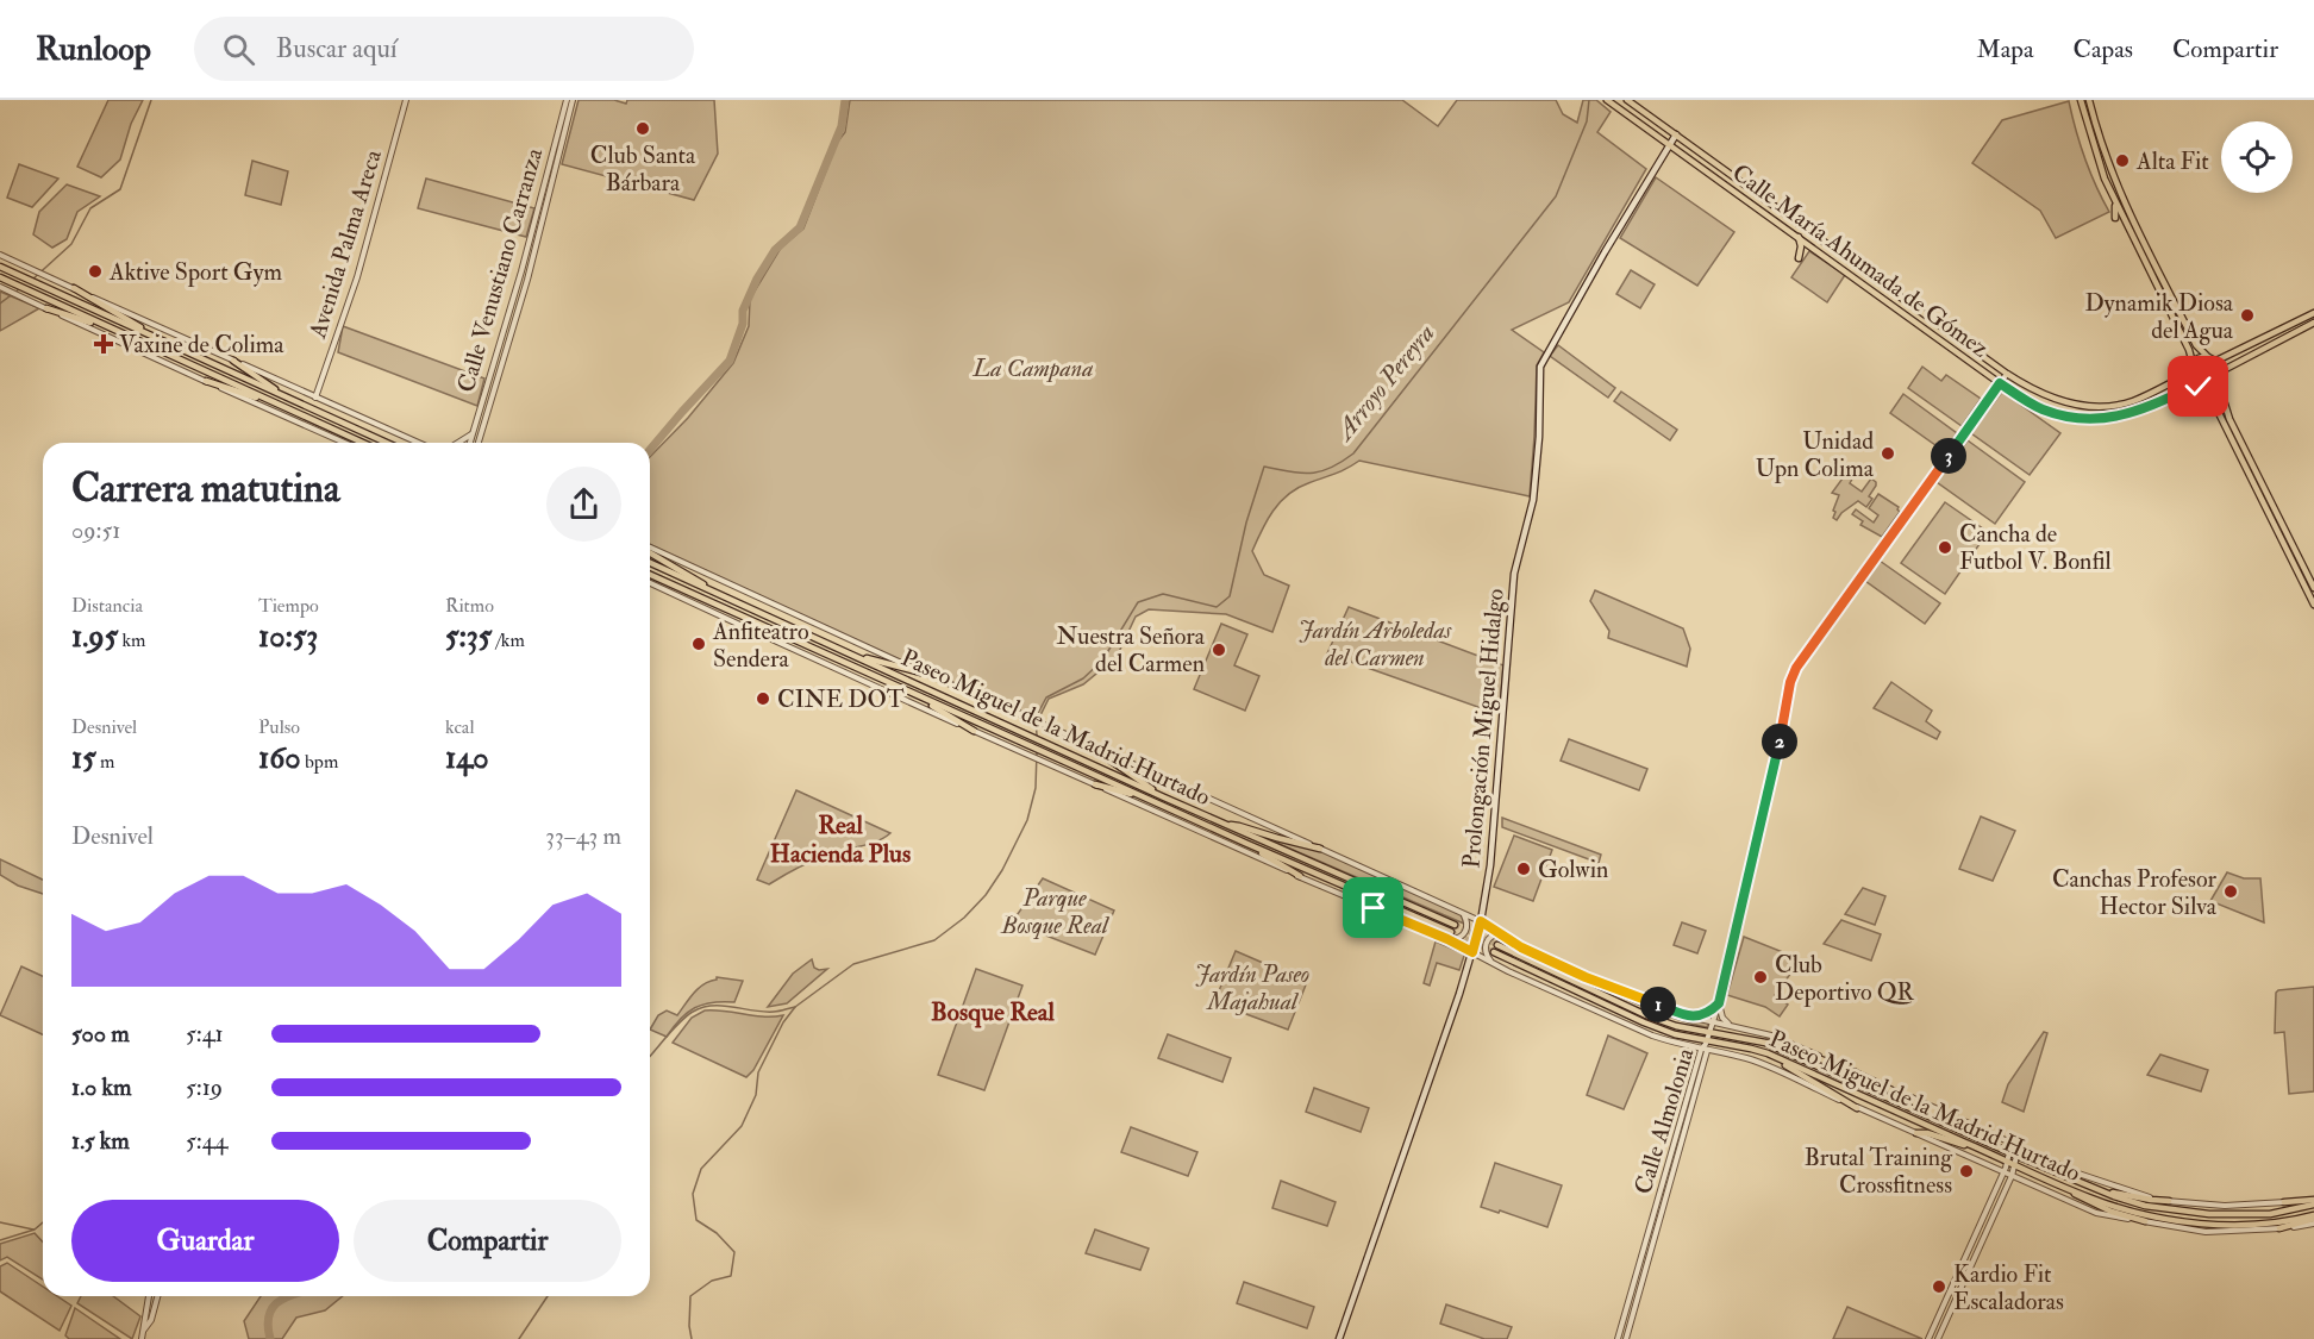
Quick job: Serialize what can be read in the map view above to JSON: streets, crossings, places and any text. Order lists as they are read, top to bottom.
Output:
{
  "streets": {
    "main road": ["Calle María Ahumada de Gómez", "Paseo Miguel de la Madrid Hurtado", "Prolongación Miguel Hidalgo"],
    "street": ["Avenida Palma Areca", "Calle Venustiano Carranza", "Calle Almolonia"]
  },
  "crossings": [
    ["Calle María Ahumada de Gómez", "Prolongación Miguel Hidalgo"],
    ["Paseo Miguel de la Madrid Hurtado", "Calle Almolonia"]
  ],
  "districts": ["Real Hacienda Plus", "Bosque Real"],
  "water": ["Arroyo Pereyra"],
  "parks": [
    "La Campana",
    "Jardín Arboledas del Carmen",
    "Parque Bosque Real",
    "Jardín Paseo Majahual"
  ],
  "places": {
    "other": [
      "Club Santa Bárbara",
      "Alta Fit",
      "Aktive Sport Gym",
      "Dynamik Diosa del Agua",
      "Unidad Upn Colima",
      "Cancha de Futbol V. Bonfil",
      "Anfiteatro Sendera",
      "Nuestra Señora del Carmen",
      "CINE DOT",
      "Golwin",
      "Canchas Profesor Hector Silva",
      "Club Deportivo QR",
      "Brutal Training Crossfitness",
      "Kardio Fit Escaladoras"
    ],
    "health": ["Vaxine de Colima"]
  },
  "page": {
    "header": "Runloop",
    "search": "Buscar aquí",
    "nav": ["Mapa", "Capas", "Compartir"],
    "pins": ["3", "2", "1"],
    "heading": ["Carrera matutina", "09:51"],
    "stats": [
      ["Distancia", "1.95 km"],
      ["Tiempo", "10:53"],
      ["Ritmo", "5:35 /km"],
      ["Desnivel", "15 m"],
      ["Pulso", "160 bpm"],
      ["kcal", "140"]
    ],
    "chart": ["Desnivel", "33–43 m"],
    "list": [
      {
        "name": "500 m",
        "note": "5:41"
      },
      {
        "name": "1.0 km",
        "note": "5:19"
      },
      {
        "name": "1.5 km",
        "note": "5:44"
      }
    ],
    "buttons": ["Guardar", "Compartir"]
  }
}
